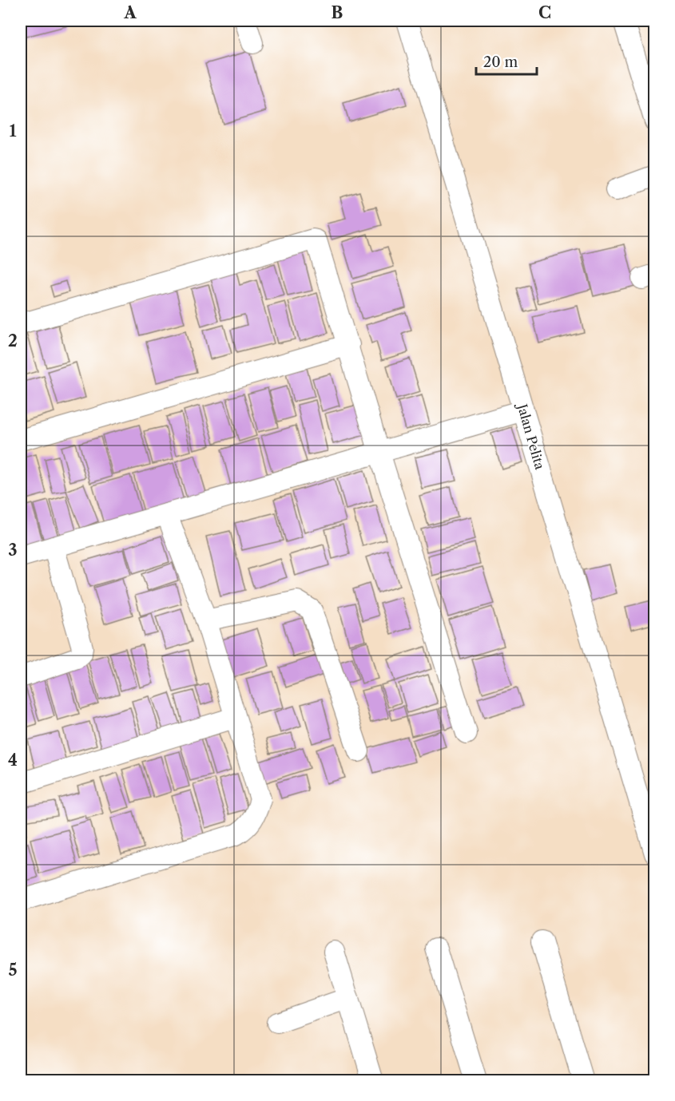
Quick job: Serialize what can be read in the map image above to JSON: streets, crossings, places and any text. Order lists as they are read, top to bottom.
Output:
{
  "streets": {
    "street": ["Jalan Pelita"]
  },
  "scale_bar": "20 m",
  "grid": {
    "columns": ["A", "B", "C"],
    "rows": [
      "1",
      "2",
      "3",
      "4",
      "5"
    ]
  }
}
